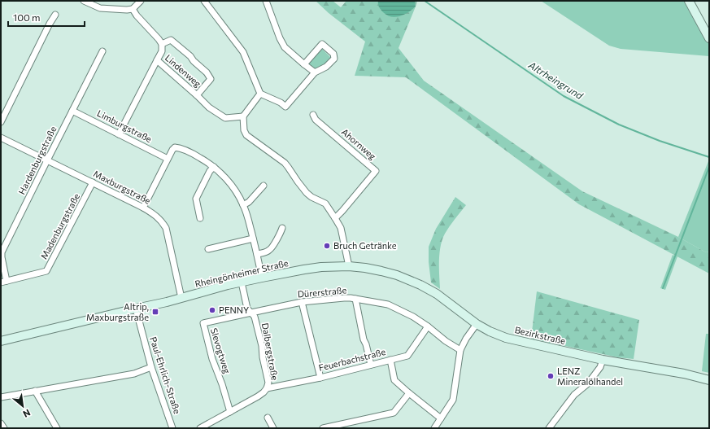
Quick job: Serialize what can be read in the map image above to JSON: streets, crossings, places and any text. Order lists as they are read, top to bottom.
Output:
{
  "streets": {
    "street": [
      "Lindenweg",
      "Limburgstraße",
      "Ahornweg",
      "Hardenburgstraße",
      "Maxburgstraße",
      "Madenburgstraße",
      "Rheingönheimer Straße",
      "Dürerstraße",
      "Bezirkstraße",
      "Slevogtweg",
      "Dalbergstraße",
      "Feuerbachstraße",
      "Paul-Ehrlich-Straße"
    ]
  },
  "crossings": [
    ["Limburgstraße", "Hardenburgstraße"],
    ["Hardenburgstraße", "Maxburgstraße"],
    ["Hardenburgstraße", "Madenburgstraße"],
    ["Maxburgstraße", "Madenburgstraße"],
    ["Maxburgstraße", "Rheingönheimer Straße"],
    ["Rheingönheimer Straße", "Bezirkstraße"],
    ["Rheingönheimer Straße", "Dalbergstraße"],
    ["Rheingönheimer Straße", "Paul-Ehrlich-Straße"],
    ["Dürerstraße", "Slevogtweg"],
    ["Dürerstraße", "Dalbergstraße"],
    ["Dürerstraße", "Feuerbachstraße"],
    ["Slevogtweg", "Dalbergstraße"],
    ["Dalbergstraße", "Feuerbachstraße"]
  ],
  "water": ["Altrheingrund"],
  "places": {
    "other": ["Bruch Getränke", "PENNY", "LENZ Mineralölhandel"],
    "transit": ["Altrip, Maxburgstraße"]
  },
  "scale_bar": "100 m",
  "north": "bottom right"
}
